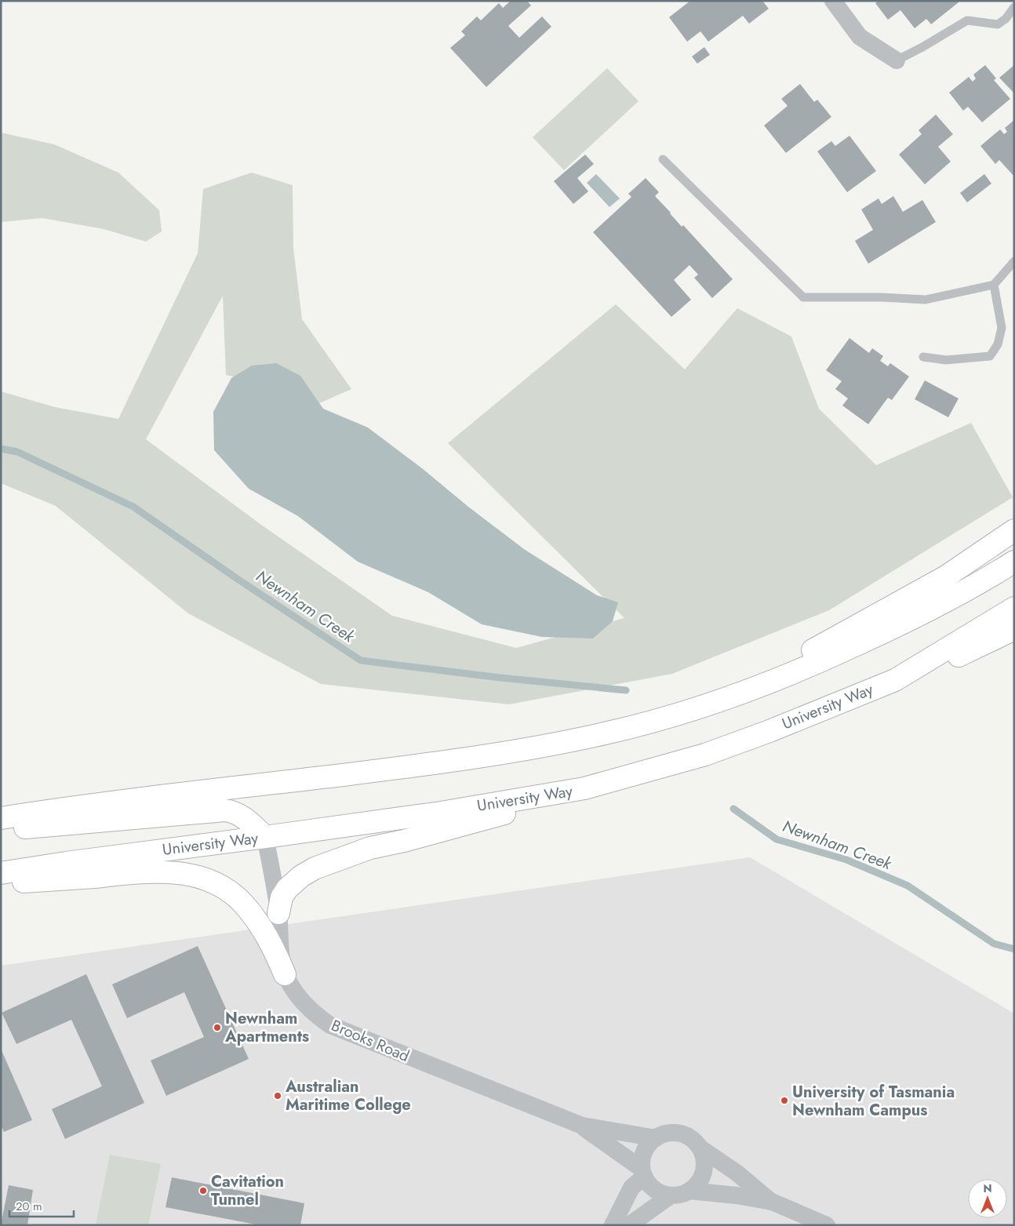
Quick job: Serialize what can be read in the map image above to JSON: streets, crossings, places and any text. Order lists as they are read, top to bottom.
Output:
{
  "streets": {
    "main road": ["University Way"],
    "street": ["Brooks Road"]
  },
  "crossings": [
    ["University Way", "Brooks Road"]
  ],
  "water": ["Newnham Creek"],
  "places": [
    "Newnham Apartments",
    "Australian Maritime College",
    "University of Tasmania Newnham Campus",
    "Cavitation Tunnel"
  ],
  "scale_bar": "20 m",
  "north": "top"
}
